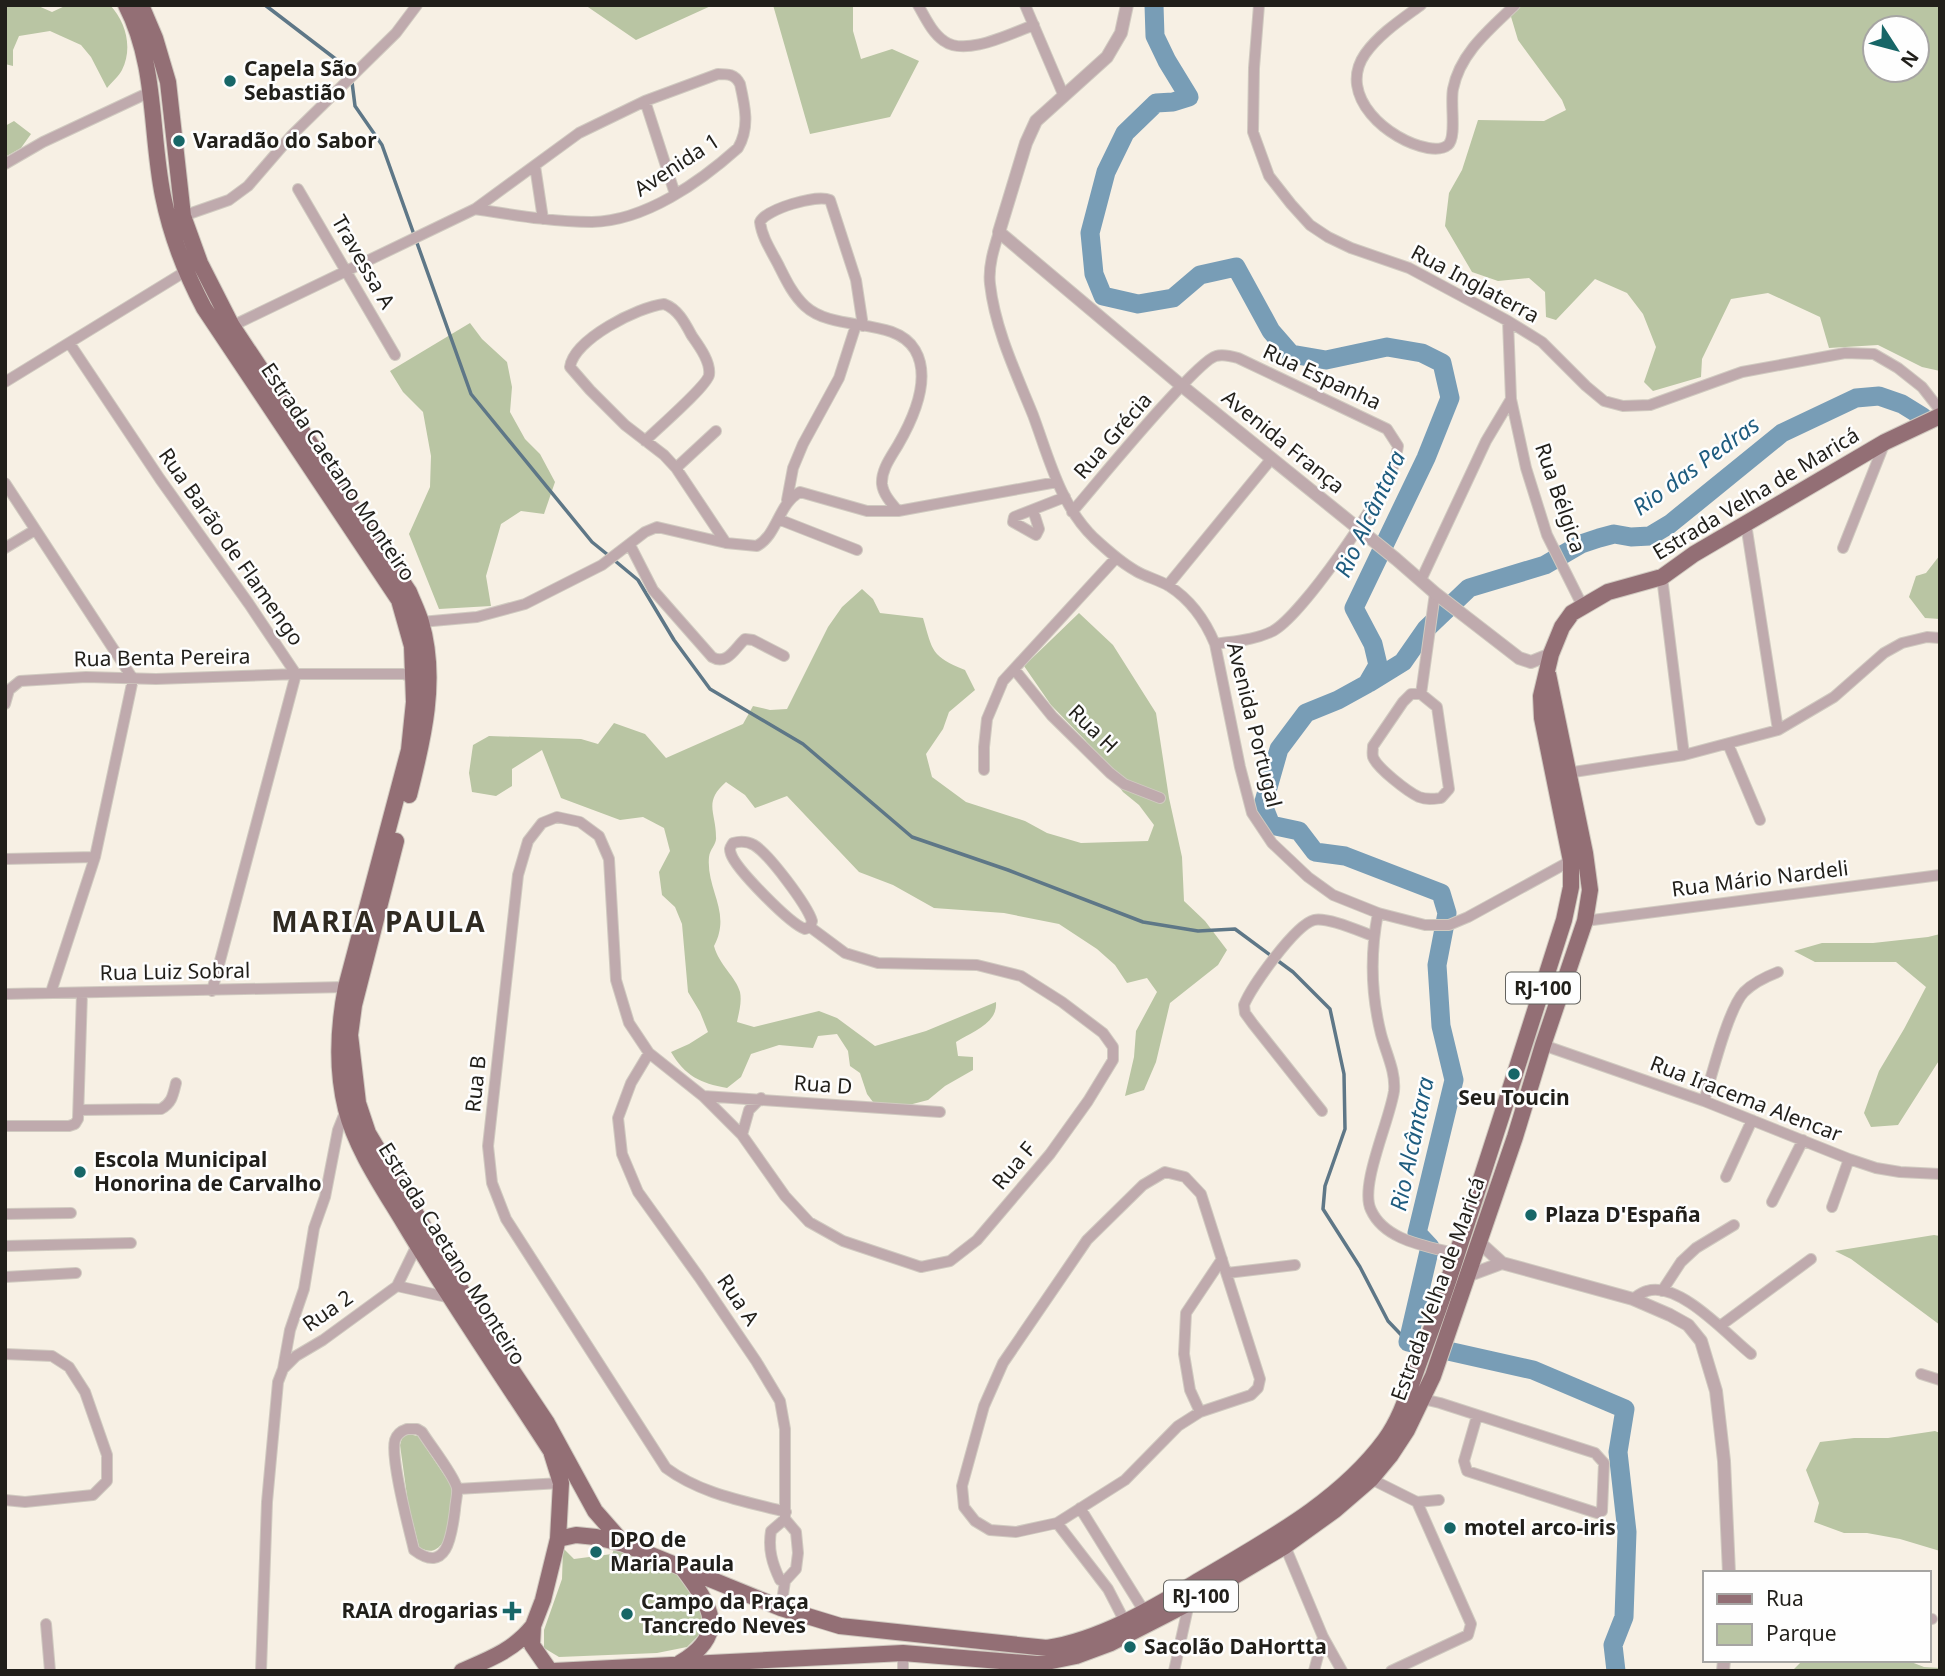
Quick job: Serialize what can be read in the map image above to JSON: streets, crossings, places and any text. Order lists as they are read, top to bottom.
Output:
{
  "streets": {
    "main road": ["Estrada Caetano Monteiro", "Estrada Velha de Maricá", "RJ-100"],
    "street": [
      "Avenida 1",
      "Travessa A",
      "Rua Inglaterra",
      "Rua Espanha",
      "Rua Grécia",
      "Avenida França",
      "Rua Bélgica",
      "Rua Barão de Flamengo",
      "Rua Benta Pereira",
      "Avenida Portugal",
      "Rua H",
      "Rua Mário Nardeli",
      "Rua Luiz Sobral",
      "Rua B",
      "Rua D",
      "Rua Iracema Alencar",
      "Rua F",
      "Rua A",
      "Rua 2"
    ]
  },
  "crossings": [
    ["Avenida 1", "Travessa A"],
    ["Avenida 1", "Estrada Caetano Monteiro"],
    ["Rua Inglaterra", "Rua Bélgica"],
    ["Rua Espanha", "Rua Grécia"],
    ["Rua Espanha", "Avenida França"],
    ["Rua Espanha", "Avenida Portugal"],
    ["Rua Grécia", "Avenida França"],
    ["Rua Grécia", "Avenida Portugal"],
    ["Avenida França", "Estrada Velha de Maricá"],
    ["Avenida França", "Avenida Portugal"],
    ["Estrada Caetano Monteiro", "Estrada Velha de Maricá"],
    ["Estrada Caetano Monteiro", "Rua Benta Pereira"],
    ["Estrada Caetano Monteiro", "Rua Luiz Sobral"],
    ["Estrada Caetano Monteiro", "RJ-100"],
    ["Estrada Caetano Monteiro", "Rua 2"],
    ["Estrada Velha de Maricá", "Rua Bélgica"],
    ["Estrada Velha de Maricá", "Avenida Portugal"],
    ["Estrada Velha de Maricá", "Rua Mário Nardeli"],
    ["Estrada Velha de Maricá", "RJ-100"],
    ["Estrada Velha de Maricá", "Rua Iracema Alencar"],
    ["Rua Barão de Flamengo", "Rua Benta Pereira"],
    ["Rua Barão de Flamengo", "Rua Luiz Sobral"],
    ["Rua B", "Rua F"],
    ["Rua B", "Rua A"],
    ["Rua D", "Rua F"],
    ["Rua F", "Rua A"]
  ],
  "districts": ["MARIA PAULA"],
  "water": ["Rio das Pedras", "Rio Alcântara"],
  "places": {
    "other": [
      "Capela São Sebastião",
      "Varadão do Sabor",
      "Seu Toucin",
      "Escola Municipal Honorina de Carvalho",
      "Plaza D'España",
      "motel arco-iris",
      "DPO de Maria Paula",
      "Campo da Praça Tancredo Neves",
      "Sacolão DaHortta"
    ],
    "health": ["RAIA drogarias"]
  },
  "legend": ["Rua", "Parque"],
  "north": "bottom right"
}
